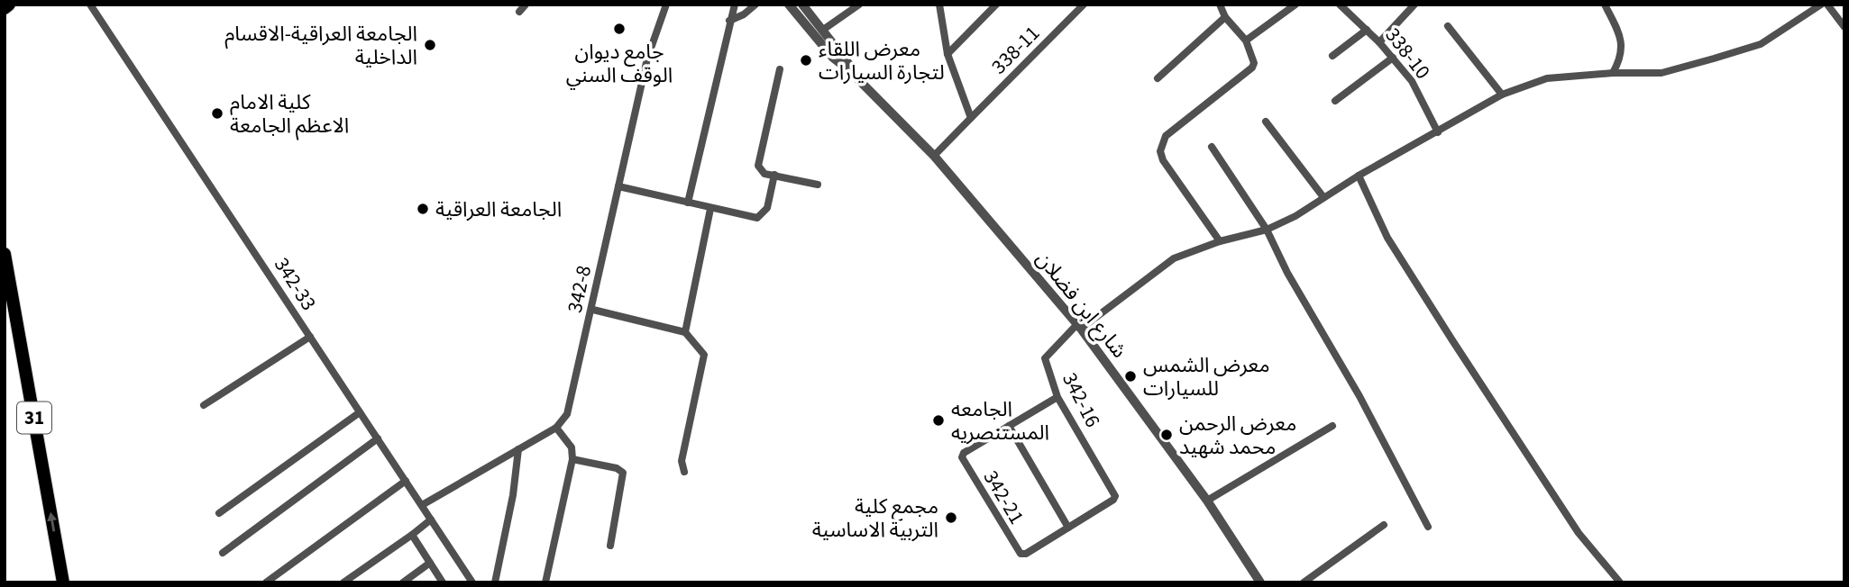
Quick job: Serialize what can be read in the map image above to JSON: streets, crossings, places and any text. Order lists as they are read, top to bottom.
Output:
{
  "streets": {
    "highway": ["31"],
    "street": [
      "338-11",
      "338-10",
      "342-33",
      "342-8",
      "شارع ابن فضلان",
      "342-16",
      "342-21"
    ]
  },
  "crossings": [
    ["338-11", "شارع ابن فضلان"],
    ["شارع ابن فضلان", "342-16"],
    ["342-16", "342-21"]
  ],
  "places": [
    "جامع ديوان الوقف السني",
    "الجامعة العراقية-الاقسام الداخلية",
    "معرض اللقاء لتجارة السيارات",
    "كلية الامام الاعظم الجامعة",
    "الجامعة العراقية",
    "معرض الشمس للسيارات",
    "الجامعه المستنصريه",
    "معرض الرحمن محمد شهيد",
    "مجمع كلية التربية الاساسية"
  ]
}
